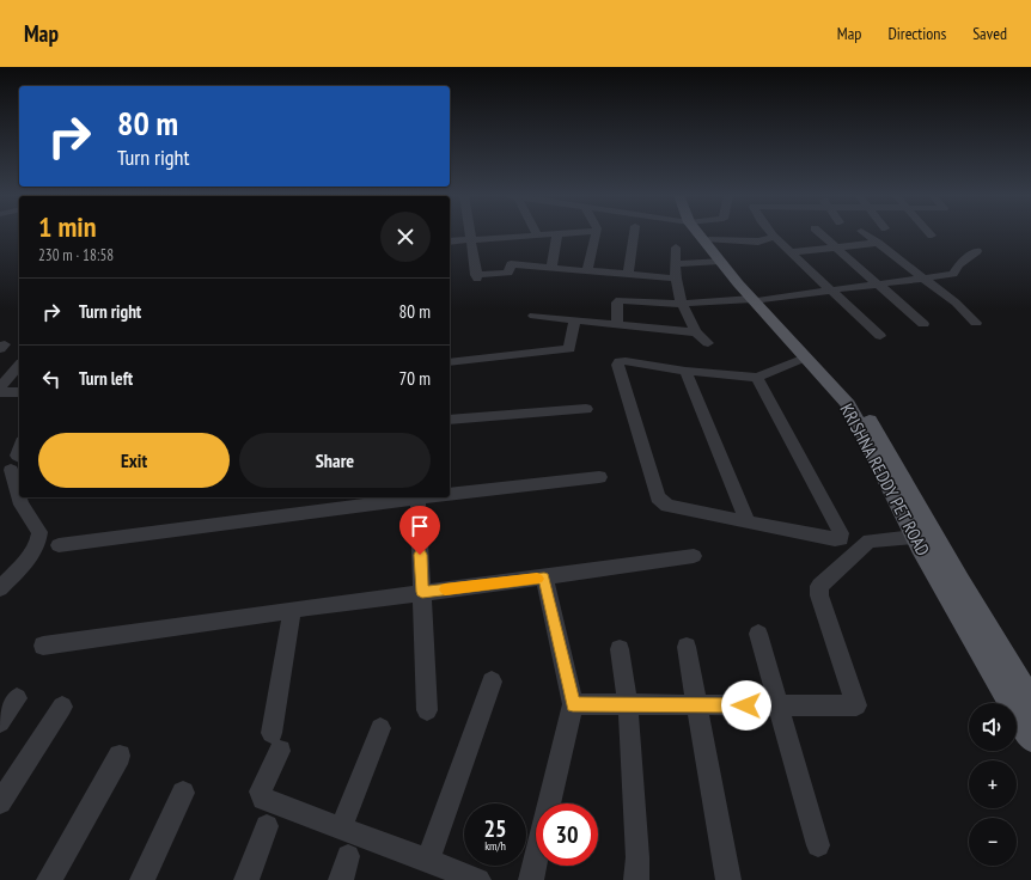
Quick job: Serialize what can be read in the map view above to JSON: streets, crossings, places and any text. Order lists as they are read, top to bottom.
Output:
{
  "streets": {
    "main road": ["KRISHNA REDDY PET ROAD"]
  },
  "page": {
    "header": "Map",
    "nav": ["Map", "Directions", "Saved"],
    "turn": ["80 m", "Turn right"],
    "heading": ["1 min", "230 m · 18:58"],
    "list": [
      {
        "name": "Turn right",
        "value": "80 m"
      },
      {
        "name": "Turn left",
        "value": "70 m"
      }
    ],
    "buttons": ["Exit", "Share"],
    "map_buttons": ["+", "−"],
    "speed": "25 km/h",
    "limit": "30"
  }
}
